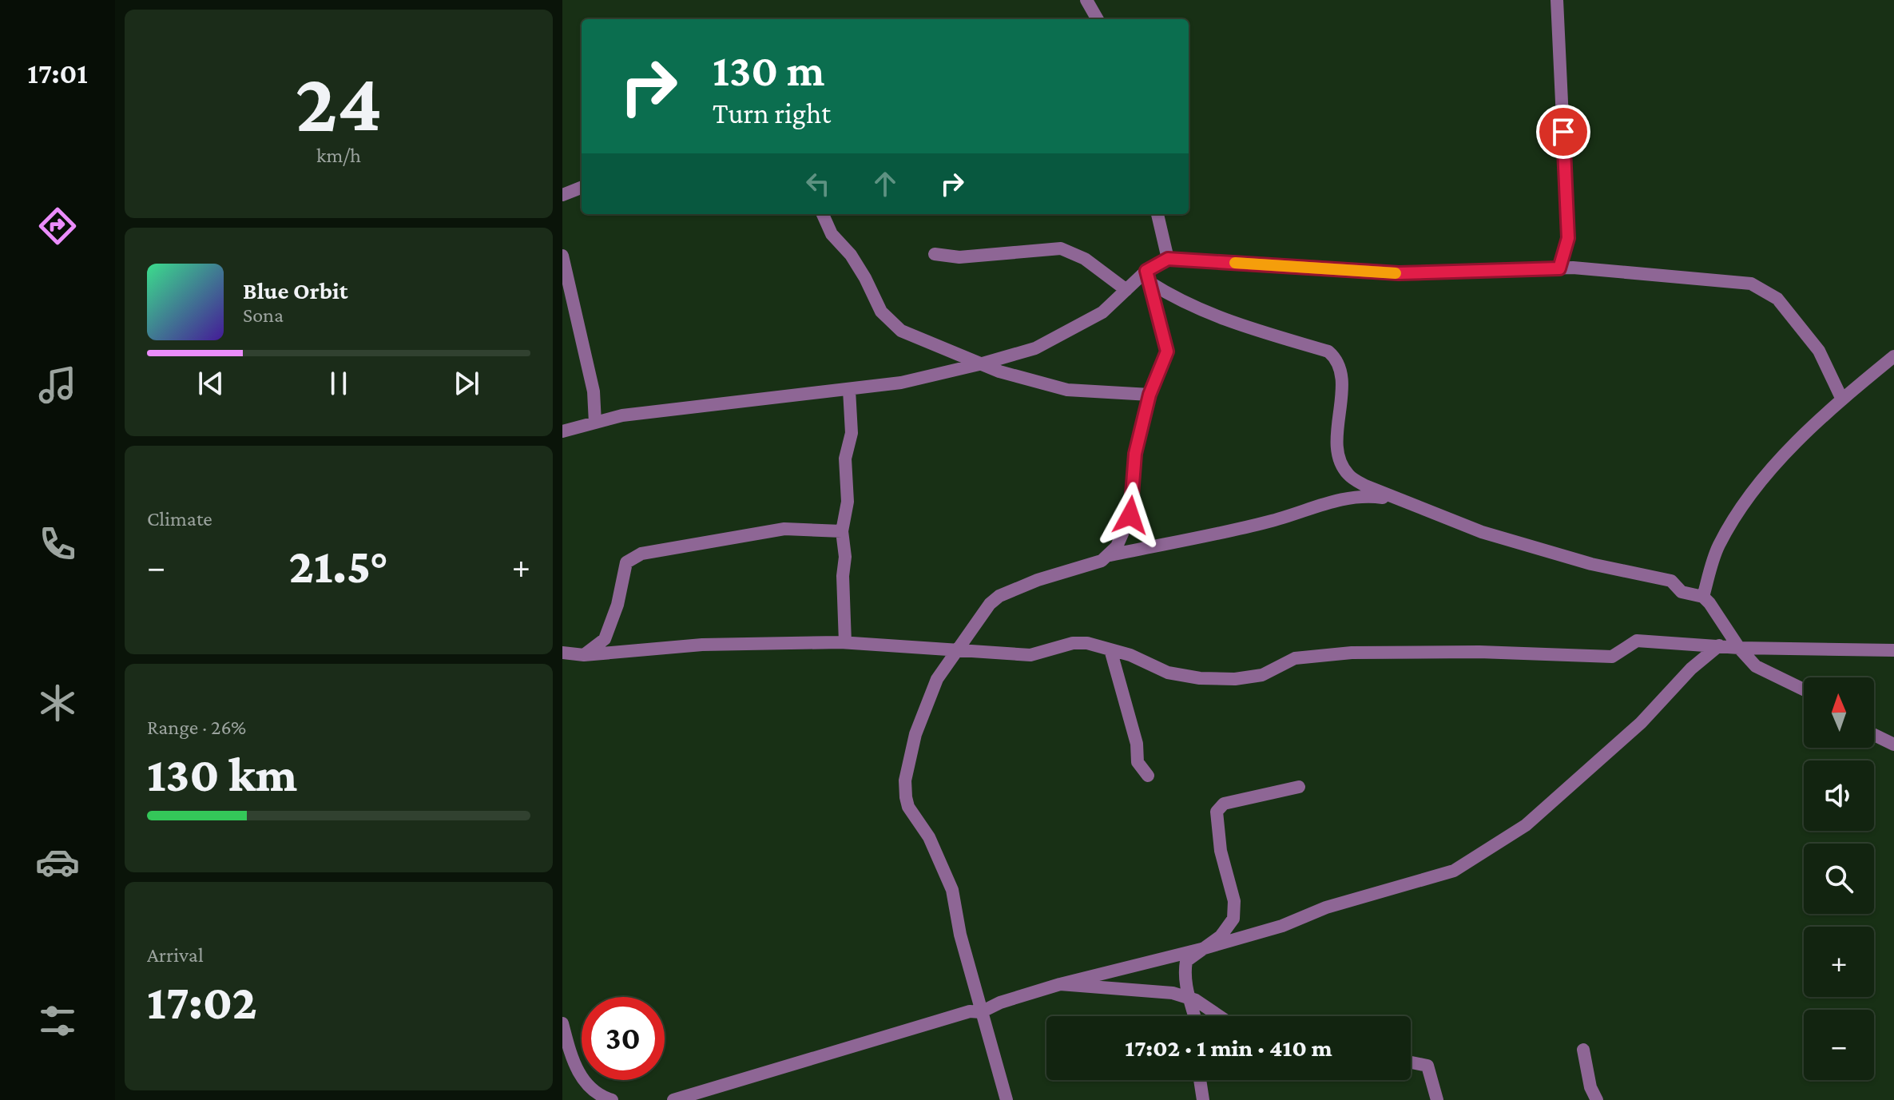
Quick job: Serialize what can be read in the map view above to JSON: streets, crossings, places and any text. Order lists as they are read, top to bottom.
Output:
{
  "north": "top",
  "page": {
    "tabs": "17:01",
    "tile": [
      ["24", "km/h"],
      "Climate",
      ["Range · 26%", "130 km"],
      ["Arrival", "17:02"]
    ],
    "turn": ["130 m", "Turn right"],
    "song": ["Blue Orbit", "Sona"],
    "heat": ["−", "21.5°", "+"],
    "map_buttons": ["+", "−"],
    "limit": "30",
    "trip": "17:02 · 1 min · 410 m"
  }
}
